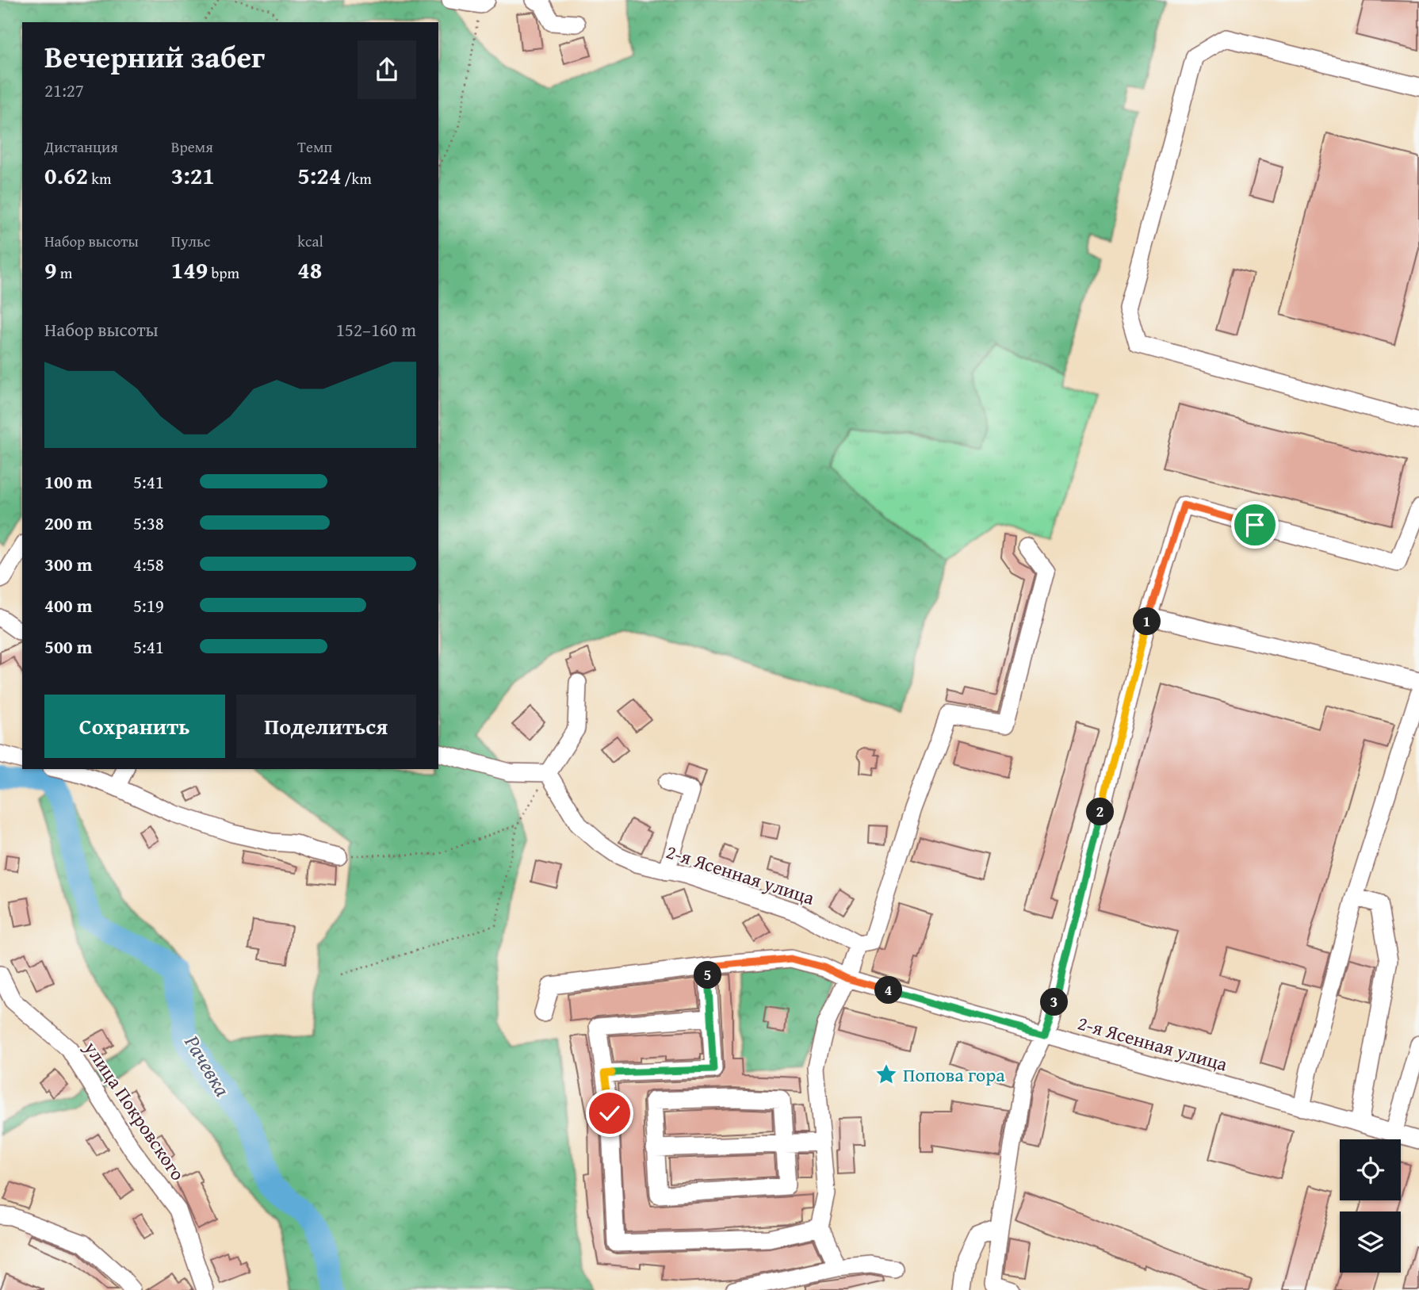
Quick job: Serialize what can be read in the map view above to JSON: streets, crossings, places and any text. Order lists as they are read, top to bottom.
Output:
{
  "streets": {
    "street": ["2-я Ясенная улица", "улица Покровского"]
  },
  "water": ["Рачевка"],
  "places": {
    "place": ["Попова гора"]
  },
  "page": {
    "heading": ["Вечерний забег", "21:27"],
    "stats": [
      ["Дистанция", "0.62 km"],
      ["Время", "3:21"],
      ["Темп", "5:24 /km"],
      ["Набор высоты", "9 m"],
      ["Пульс", "149 bpm"],
      ["kcal", "48"]
    ],
    "chart": ["Набор высоты", "152–160 m"],
    "list": [
      {
        "name": "100 m",
        "note": "5:41"
      },
      {
        "name": "200 m",
        "note": "5:38"
      },
      {
        "name": "300 m",
        "note": "4:58"
      },
      {
        "name": "400 m",
        "note": "5:19"
      },
      {
        "name": "500 m",
        "note": "5:41"
      }
    ],
    "pins": [
      "1",
      "2",
      "5",
      "4",
      "3"
    ],
    "buttons": ["Сохранить", "Поделиться"]
  }
}
